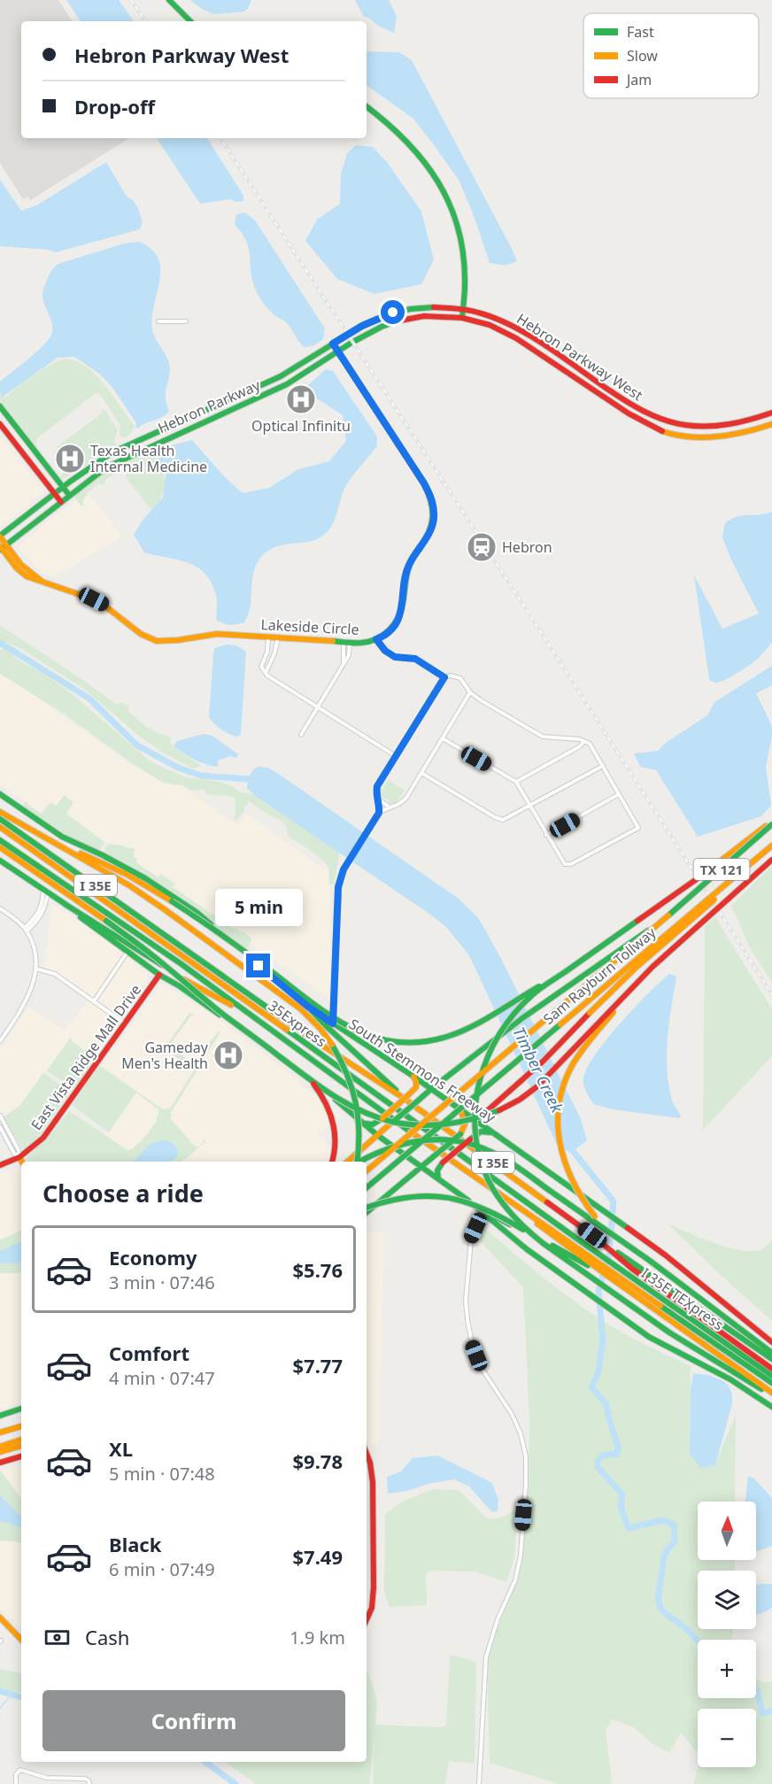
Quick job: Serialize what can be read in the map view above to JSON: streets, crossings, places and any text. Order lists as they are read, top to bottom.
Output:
{
  "streets": {
    "main road": [
      "Hebron Parkway West",
      "Hebron Parkway",
      "Lakeside Circle",
      "TX 121",
      "I 35E",
      "Sam Rayburn Tollway",
      "35Express",
      "East Vista Ridge Mall Drive",
      "South Stemmons Freeway",
      "I 35E TEXpress"
    ]
  },
  "crossings": [
    ["Hebron Parkway West", "Hebron Parkway"],
    ["Hebron Parkway", "Lakeside Circle"],
    ["TX 121", "Sam Rayburn Tollway"],
    ["I 35E", "35Express"],
    ["I 35E", "I 35E TEXpress"],
    ["35Express", "I 35E TEXpress"]
  ],
  "water": ["Timber Creek"],
  "places": {
    "hospital": ["Optical Infinitu", "Texas Health Internal Medicine", "Gameday Men's Health"],
    "station": ["Hebron"]
  },
  "legend": ["Fast", "Slow", "Jam"],
  "north": "top",
  "page": {
    "banner": ["Hebron Parkway West", "Drop-off"],
    "bubble": "5 min",
    "heading": "Choose a ride",
    "list": [
      {
        "name": "Economy",
        "note": "3 min · 07:46",
        "value": "$5.76"
      },
      {
        "name": "Comfort",
        "note": "4 min · 07:47",
        "value": "$7.77"
      },
      {
        "name": "XL",
        "note": "5 min · 07:48",
        "value": "$9.78"
      },
      {
        "name": "Black",
        "note": "6 min · 07:49",
        "value": "$7.49"
      }
    ],
    "map_buttons": ["+", "−"],
    "pay": ["Cash", "1.9 km"],
    "buttons": "Confirm"
  }
}
